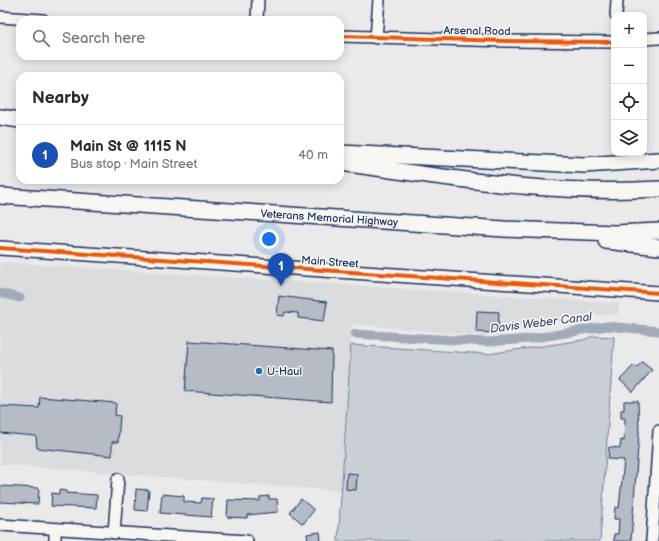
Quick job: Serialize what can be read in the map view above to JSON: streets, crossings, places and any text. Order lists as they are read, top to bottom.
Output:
{
  "streets": {
    "highway": ["Veterans Memorial Highway"],
    "main road": ["Main Street"],
    "street": ["Arsenal Road"]
  },
  "water": ["Davis Weber Canal"],
  "places": ["U-Haul"],
  "page": {
    "map_buttons": ["+", "−"],
    "search": "Search here",
    "heading": "Nearby",
    "list": [
      {
        "mark": "1",
        "name": "Main St @ 1115 N",
        "note": "Bus stop · Main Street",
        "value": "40 m"
      }
    ],
    "pins": "1"
  }
}
